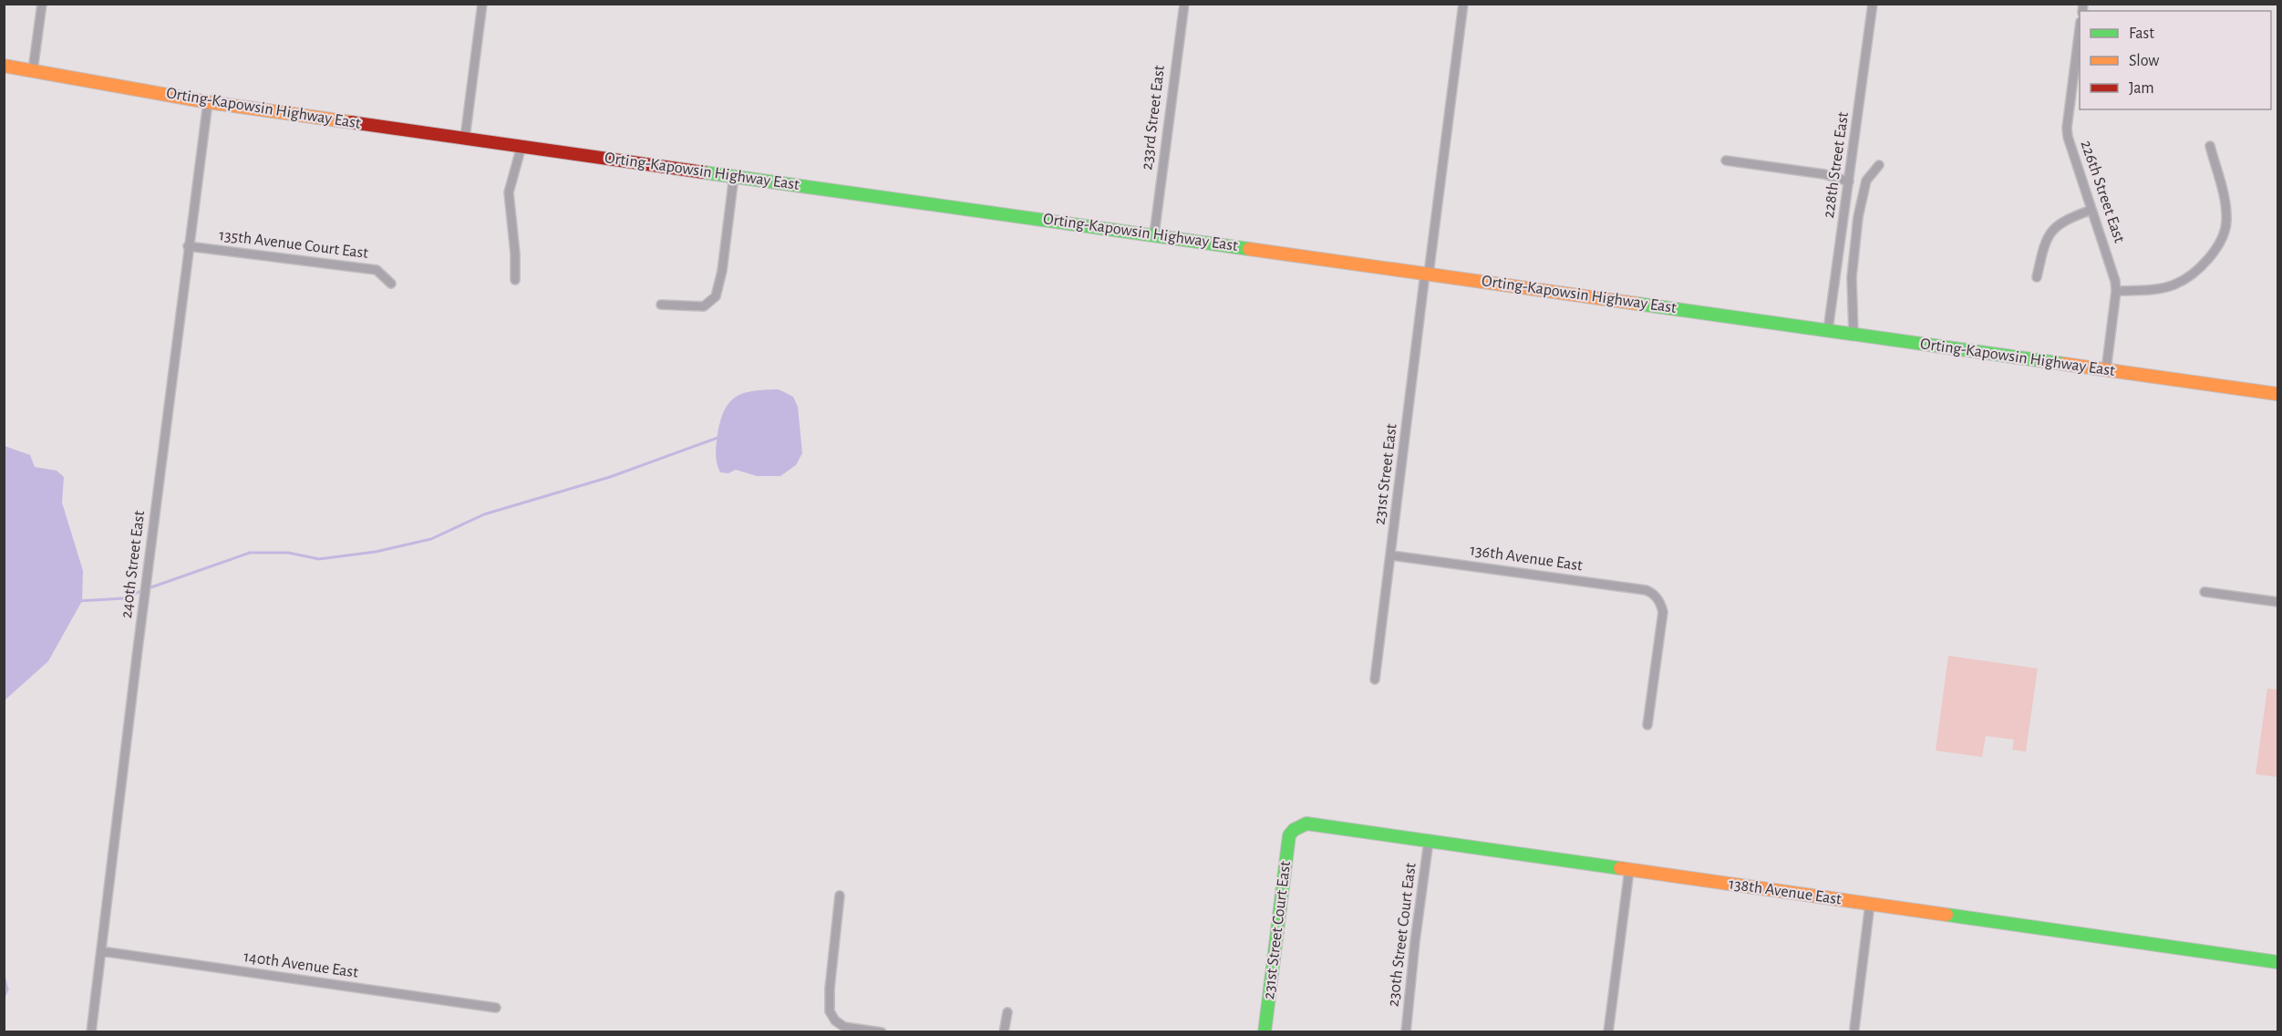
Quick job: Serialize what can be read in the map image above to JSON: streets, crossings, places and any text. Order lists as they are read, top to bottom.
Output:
{
  "streets": {
    "main road": ["Orting-Kapowsin Highway East", "138th Avenue East", "231st Street Court East"],
    "street": [
      "233rd Street East",
      "228th Street East",
      "226th Street East",
      "135th Avenue Court East",
      "231st Street East",
      "136th Avenue East",
      "240th Street East",
      "230th Street Court East",
      "140th Avenue East"
    ]
  },
  "crossings": [
    ["Orting-Kapowsin Highway East", "233rd Street East"],
    ["Orting-Kapowsin Highway East", "228th Street East"],
    ["Orting-Kapowsin Highway East", "226th Street East"],
    ["Orting-Kapowsin Highway East", "231st Street East"],
    ["Orting-Kapowsin Highway East", "240th Street East"],
    ["135th Avenue Court East", "240th Street East"],
    ["231st Street East", "136th Avenue East"],
    ["240th Street East", "140th Avenue East"],
    ["138th Avenue East", "231st Street Court East"],
    ["138th Avenue East", "230th Street Court East"]
  ],
  "legend": ["Fast", "Slow", "Jam"]
}
